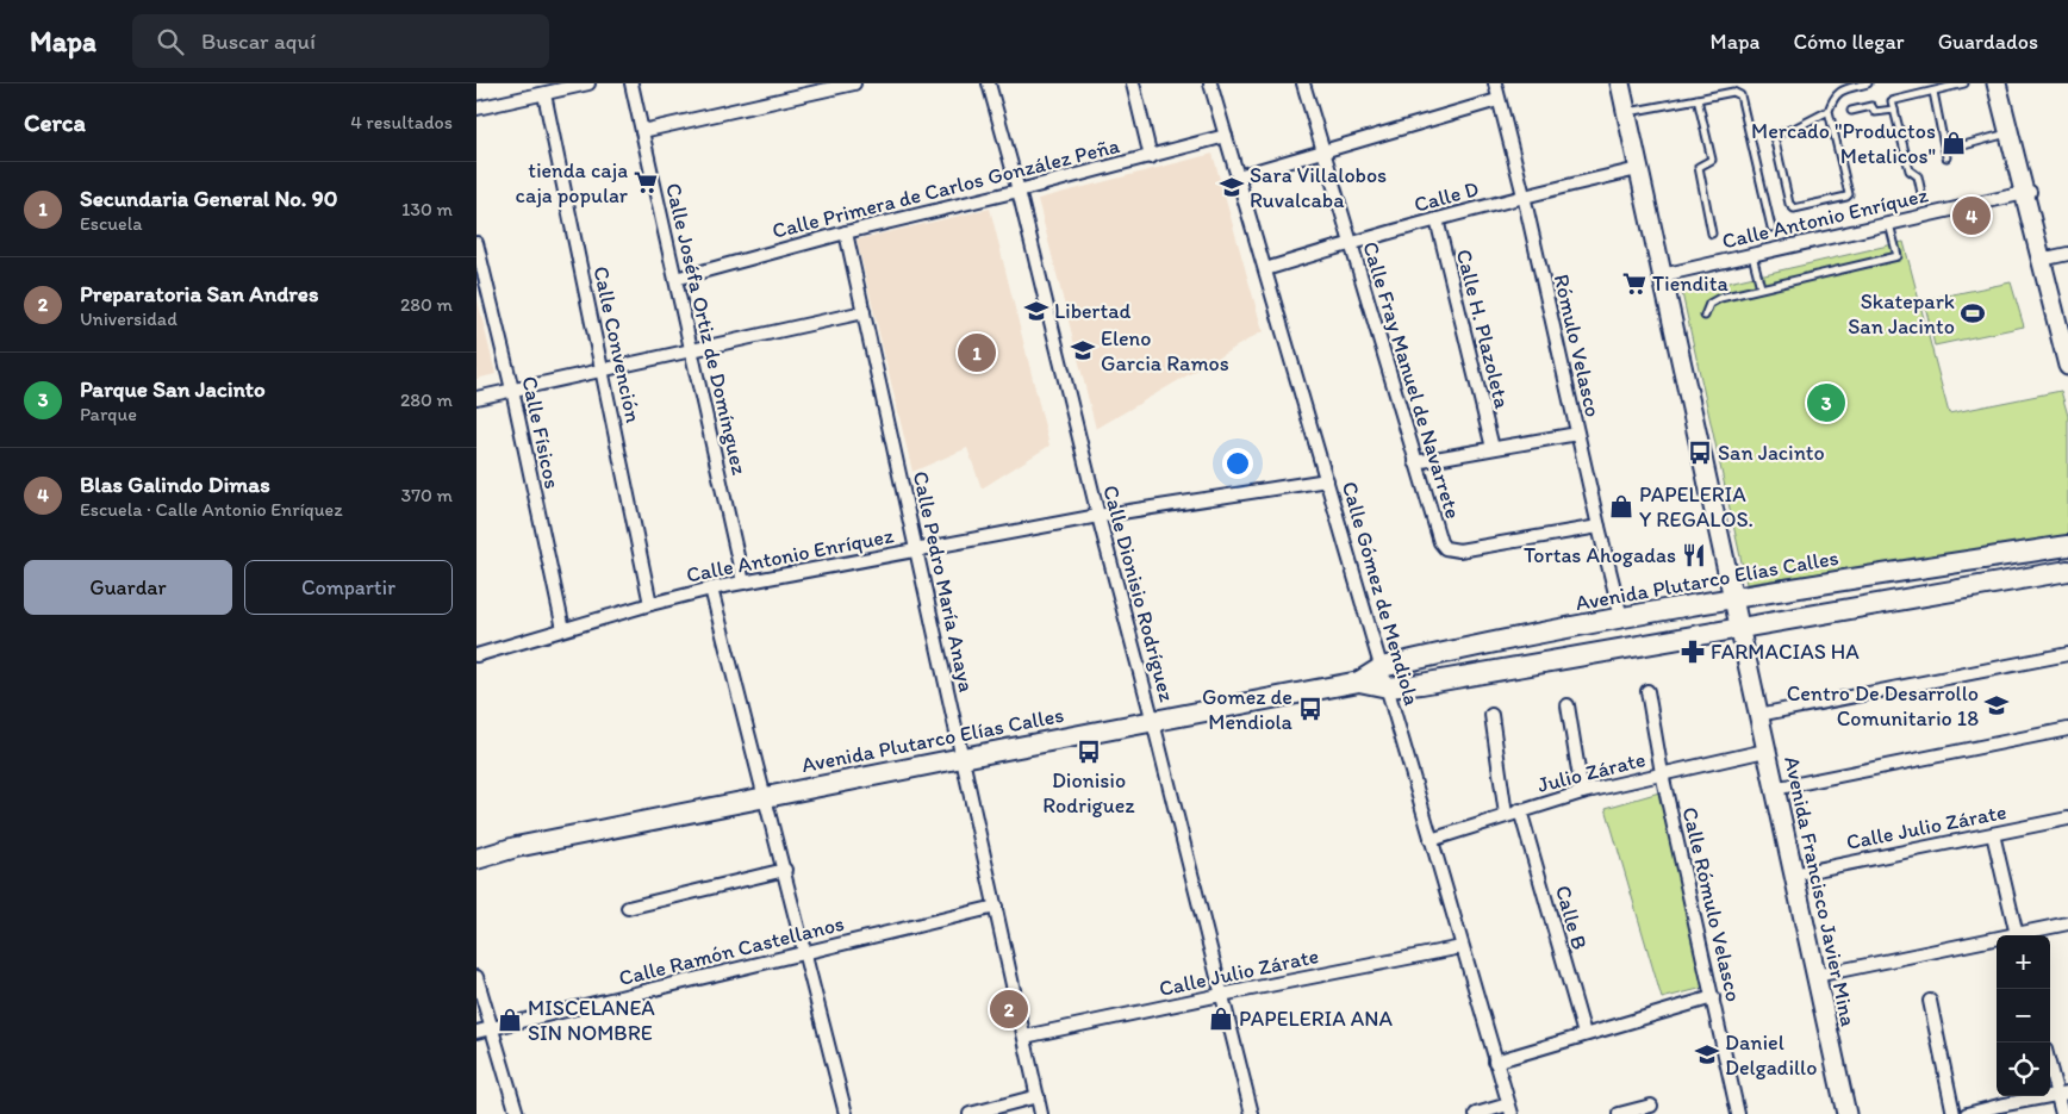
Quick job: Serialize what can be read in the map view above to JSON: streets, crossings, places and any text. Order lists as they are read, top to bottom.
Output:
{
  "streets": {
    "main road": ["Avenida Plutarco Elías Calles", "Avenida Francisco Javier Mina"],
    "street": [
      "Calle Primera de Carlos González Peña",
      "Calle D",
      "Calle Antonio Enríquez",
      "Calle Joséfa Ortiz de Domínguez",
      "Calle H. Plazoleta",
      "Calle Convención",
      "Rómulo Velasco",
      "Calle Fray Manuel de Navarrete",
      "Calle Físicos",
      "Calle Pedro María Anaya",
      "Calle Dionisio Rodríguez",
      "Calle Gómez de Mendiola",
      "Julio Zárate",
      "Calle Julio Zárate",
      "Calle Rómulo Velasco",
      "Calle B",
      "Calle Ramón Castellanos"
    ]
  },
  "crossings": [
    ["Calle Primera de Carlos González Peña", "Calle Joséfa Ortiz de Domínguez"],
    ["Calle Primera de Carlos González Peña", "Calle Pedro María Anaya"],
    ["Calle Primera de Carlos González Peña", "Calle Dionisio Rodríguez"],
    ["Calle Primera de Carlos González Peña", "Calle Gómez de Mendiola"],
    ["Calle D", "Calle H. Plazoleta"],
    ["Calle D", "Rómulo Velasco"],
    ["Calle D", "Calle Fray Manuel de Navarrete"],
    ["Calle D", "Calle Gómez de Mendiola"],
    ["Calle D", "Avenida Francisco Javier Mina"],
    ["Calle Antonio Enríquez", "Calle Joséfa Ortiz de Domínguez"],
    ["Calle Antonio Enríquez", "Calle Convención"],
    ["Calle Antonio Enríquez", "Calle Físicos"],
    ["Calle Antonio Enríquez", "Calle Pedro María Anaya"],
    ["Calle Antonio Enríquez", "Calle Dionisio Rodríguez"],
    ["Calle Antonio Enríquez", "Calle Gómez de Mendiola"],
    ["Calle Antonio Enríquez", "Avenida Francisco Javier Mina"],
    ["Rómulo Velasco", "Calle Fray Manuel de Navarrete"],
    ["Rómulo Velasco", "Avenida Plutarco Elías Calles"],
    ["Avenida Plutarco Elías Calles", "Calle Pedro María Anaya"],
    ["Avenida Plutarco Elías Calles", "Calle Dionisio Rodríguez"],
    ["Avenida Plutarco Elías Calles", "Calle Gómez de Mendiola"],
    ["Avenida Plutarco Elías Calles", "Avenida Francisco Javier Mina"],
    ["Calle Pedro María Anaya", "Calle Julio Zárate"],
    ["Calle Pedro María Anaya", "Calle Ramón Castellanos"],
    ["Calle Dionisio Rodríguez", "Calle Julio Zárate"],
    ["Calle Gómez de Mendiola", "Julio Zárate"],
    ["Calle Gómez de Mendiola", "Calle Julio Zárate"],
    ["Julio Zárate", "Avenida Francisco Javier Mina"],
    ["Julio Zárate", "Calle Rómulo Velasco"],
    ["Julio Zárate", "Calle B"],
    ["Calle Julio Zárate", "Avenida Francisco Javier Mina"]
  ],
  "places": {
    "shop": [
      "Mercado \"Productos Metalicos\"",
      "PAPELERIA Y REGALOS.",
      "PAPELERIA ANA",
      "MISCELANEA SIN NOMBRE"
    ],
    "supermarket": ["tienda caja caja popular", "Tiendita"],
    "school or university": [
      "Sara Villalobos Ruvalcaba",
      "Libertad",
      "Eleno Garcia Ramos",
      "Centro De Desarrollo Comunitario 18",
      "Daniel Delgadillo"
    ],
    "sports": ["Skatepark San Jacinto"],
    "bus stop": ["San Jacinto", "Gomez de Mendiola", "Dionisio Rodriguez"],
    "restaurant": ["Tortas Ahogadas"],
    "pharmacy": ["FARMACIAS HA"]
  },
  "page": {
    "header": "Mapa",
    "search": "Buscar aquí",
    "nav": ["Mapa", "Cómo llegar", "Guardados"],
    "heading": ["Cerca", "4 resultados"],
    "list": [
      {
        "mark": "1",
        "name": "Secundaria General No. 90",
        "note": "Escuela",
        "value": "130 m"
      },
      {
        "mark": "2",
        "name": "Preparatoria San Andres",
        "note": "Universidad",
        "value": "280 m"
      },
      {
        "mark": "3",
        "name": "Parque San Jacinto",
        "note": "Parque",
        "value": "280 m"
      },
      {
        "mark": "4",
        "name": "Blas Galindo Dimas",
        "note": "Escuela · Calle Antonio Enríquez",
        "value": "370 m"
      }
    ],
    "pins": [
      "4",
      "1",
      "3",
      "2"
    ],
    "buttons": ["Guardar", "Compartir"],
    "map_buttons": ["+", "−"]
  }
}
